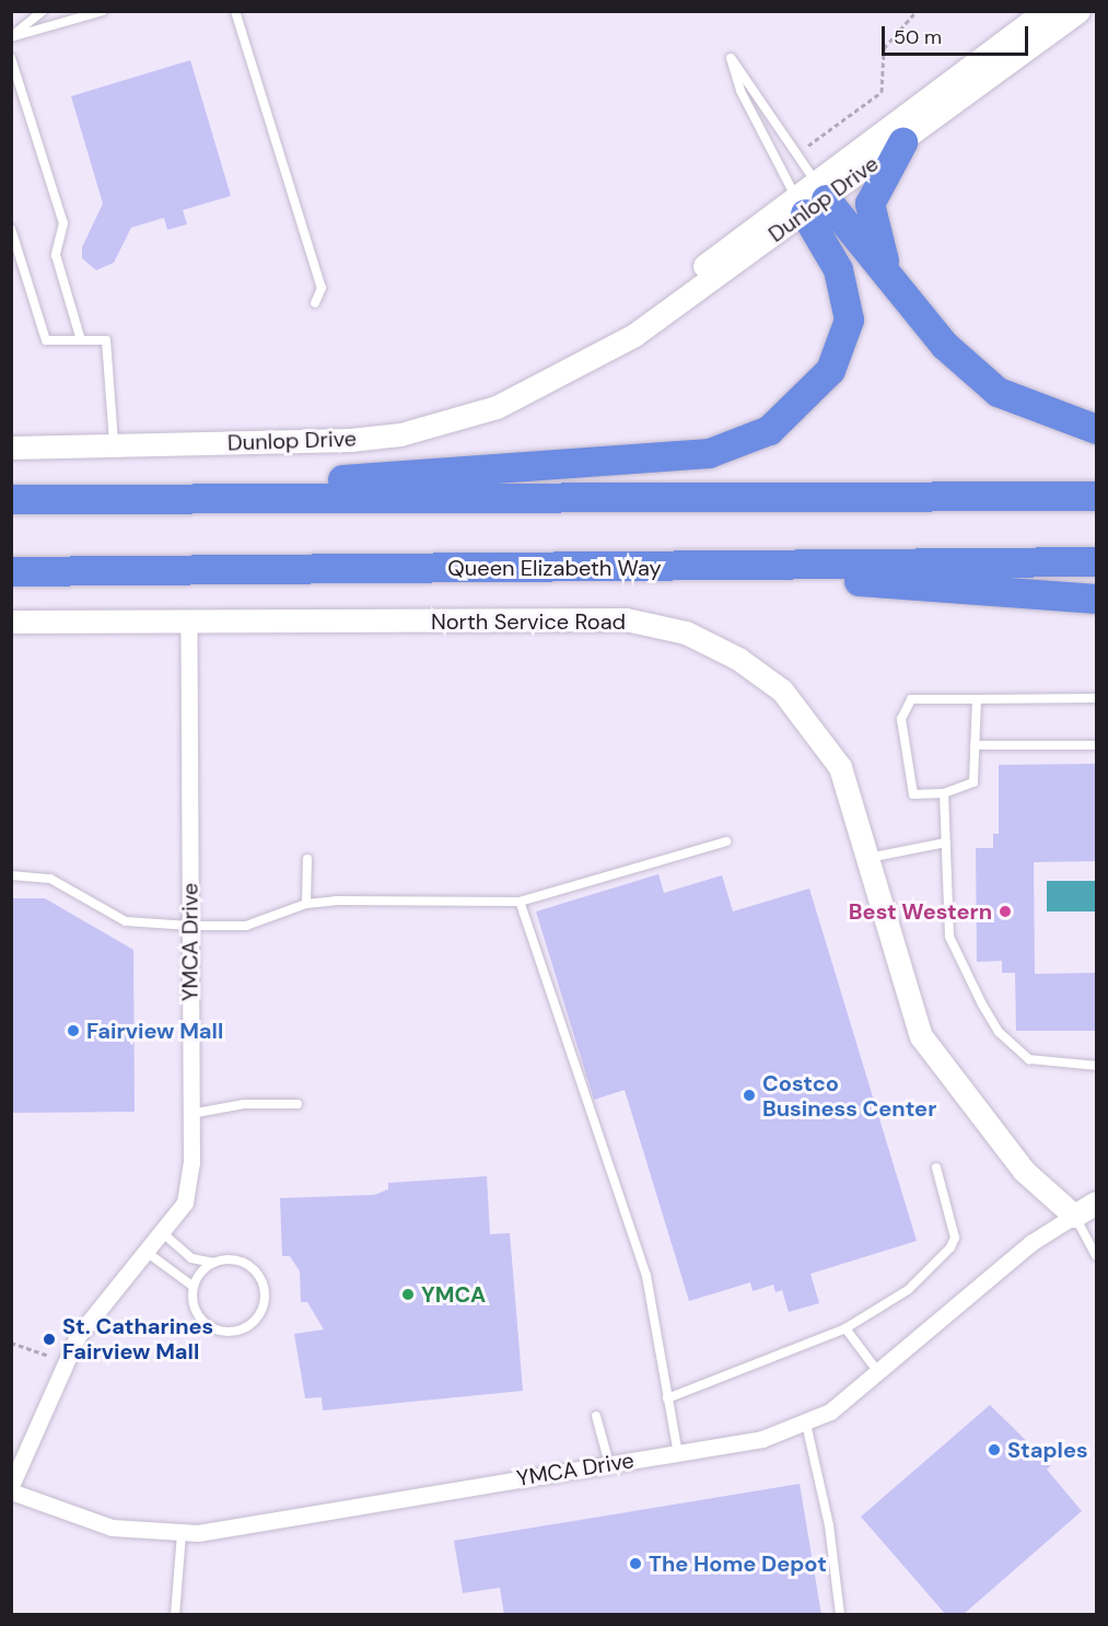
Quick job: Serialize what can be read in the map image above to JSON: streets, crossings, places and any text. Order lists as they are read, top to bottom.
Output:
{
  "streets": {
    "highway": ["Queen Elizabeth Way"],
    "street": ["Dunlop Drive", "North Service Road", "YMCA Drive"]
  },
  "crossings": [
    ["North Service Road", "YMCA Drive"]
  ],
  "places": [
    "Best Western",
    "Fairview Mall",
    "Costco Business Center",
    "YMCA",
    "St. Catharines Fairview Mall",
    "Staples",
    "The Home Depot"
  ],
  "scale_bar": "50 m"
}
